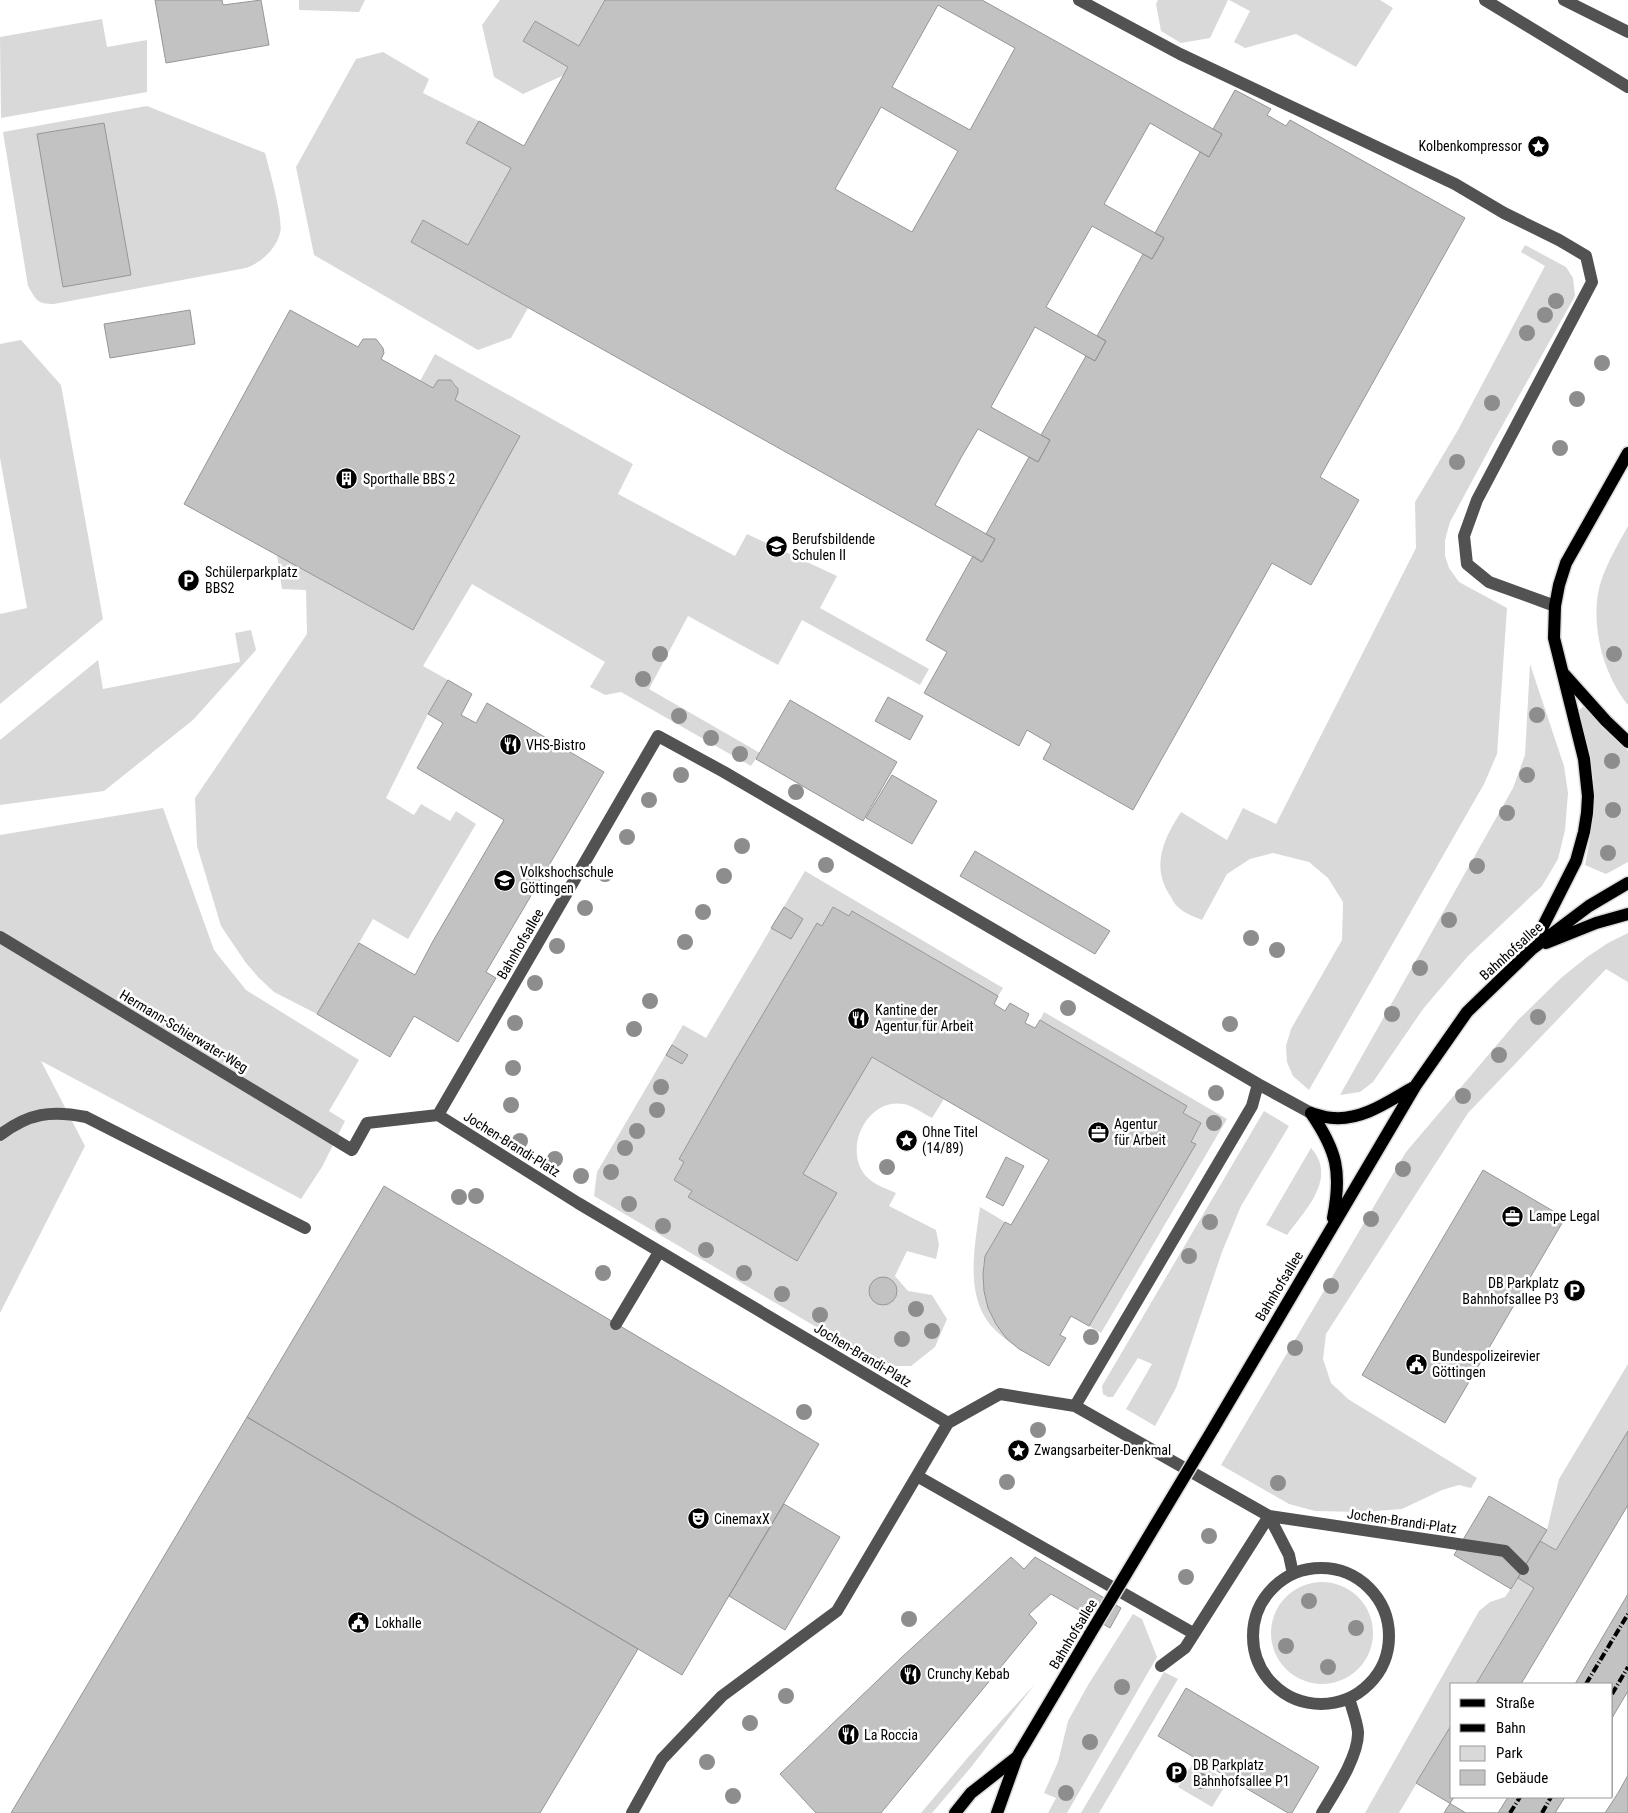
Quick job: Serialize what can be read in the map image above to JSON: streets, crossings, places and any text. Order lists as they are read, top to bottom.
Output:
{
  "streets": {
    "main road": ["Bahnhofsallee"],
    "street": ["Hermann-Schierwater-Weg", "Jochen-Brandi-Platz"]
  },
  "crossings": [
    ["Bahnhofsallee", "Hermann-Schierwater-Weg"],
    ["Bahnhofsallee", "Jochen-Brandi-Platz"],
    ["Hermann-Schierwater-Weg", "Jochen-Brandi-Platz"]
  ],
  "places": {
    "place": ["Kolbenkompressor", "Ohne Titel (14/89)", "Zwangsarbeiter-Denkmal"],
    "building": ["Sporthalle BBS 2"],
    "school or university": ["Berufsbildende Schulen II", "Volkshochschule Göttingen"],
    "parking": ["Schülerparkplatz BBS2", "DB Parkplatz Bahnhofsallee P3", "DB Parkplatz Bahnhofsallee P1"],
    "restaurant": [
      "VHS-Bistro",
      "Kantine der Agentur für Arbeit",
      "Crunchy Kebab",
      "La Roccia"
    ],
    "office": ["Agentur für Arbeit", "Lampe Legal"],
    "public building": ["Bundespolizeirevier Göttingen", "Lokhalle"],
    "theatre": ["CinemaxX"]
  },
  "legend": [
    "Straße",
    "Bahn",
    "Park",
    "Gebäude"
  ]
}
